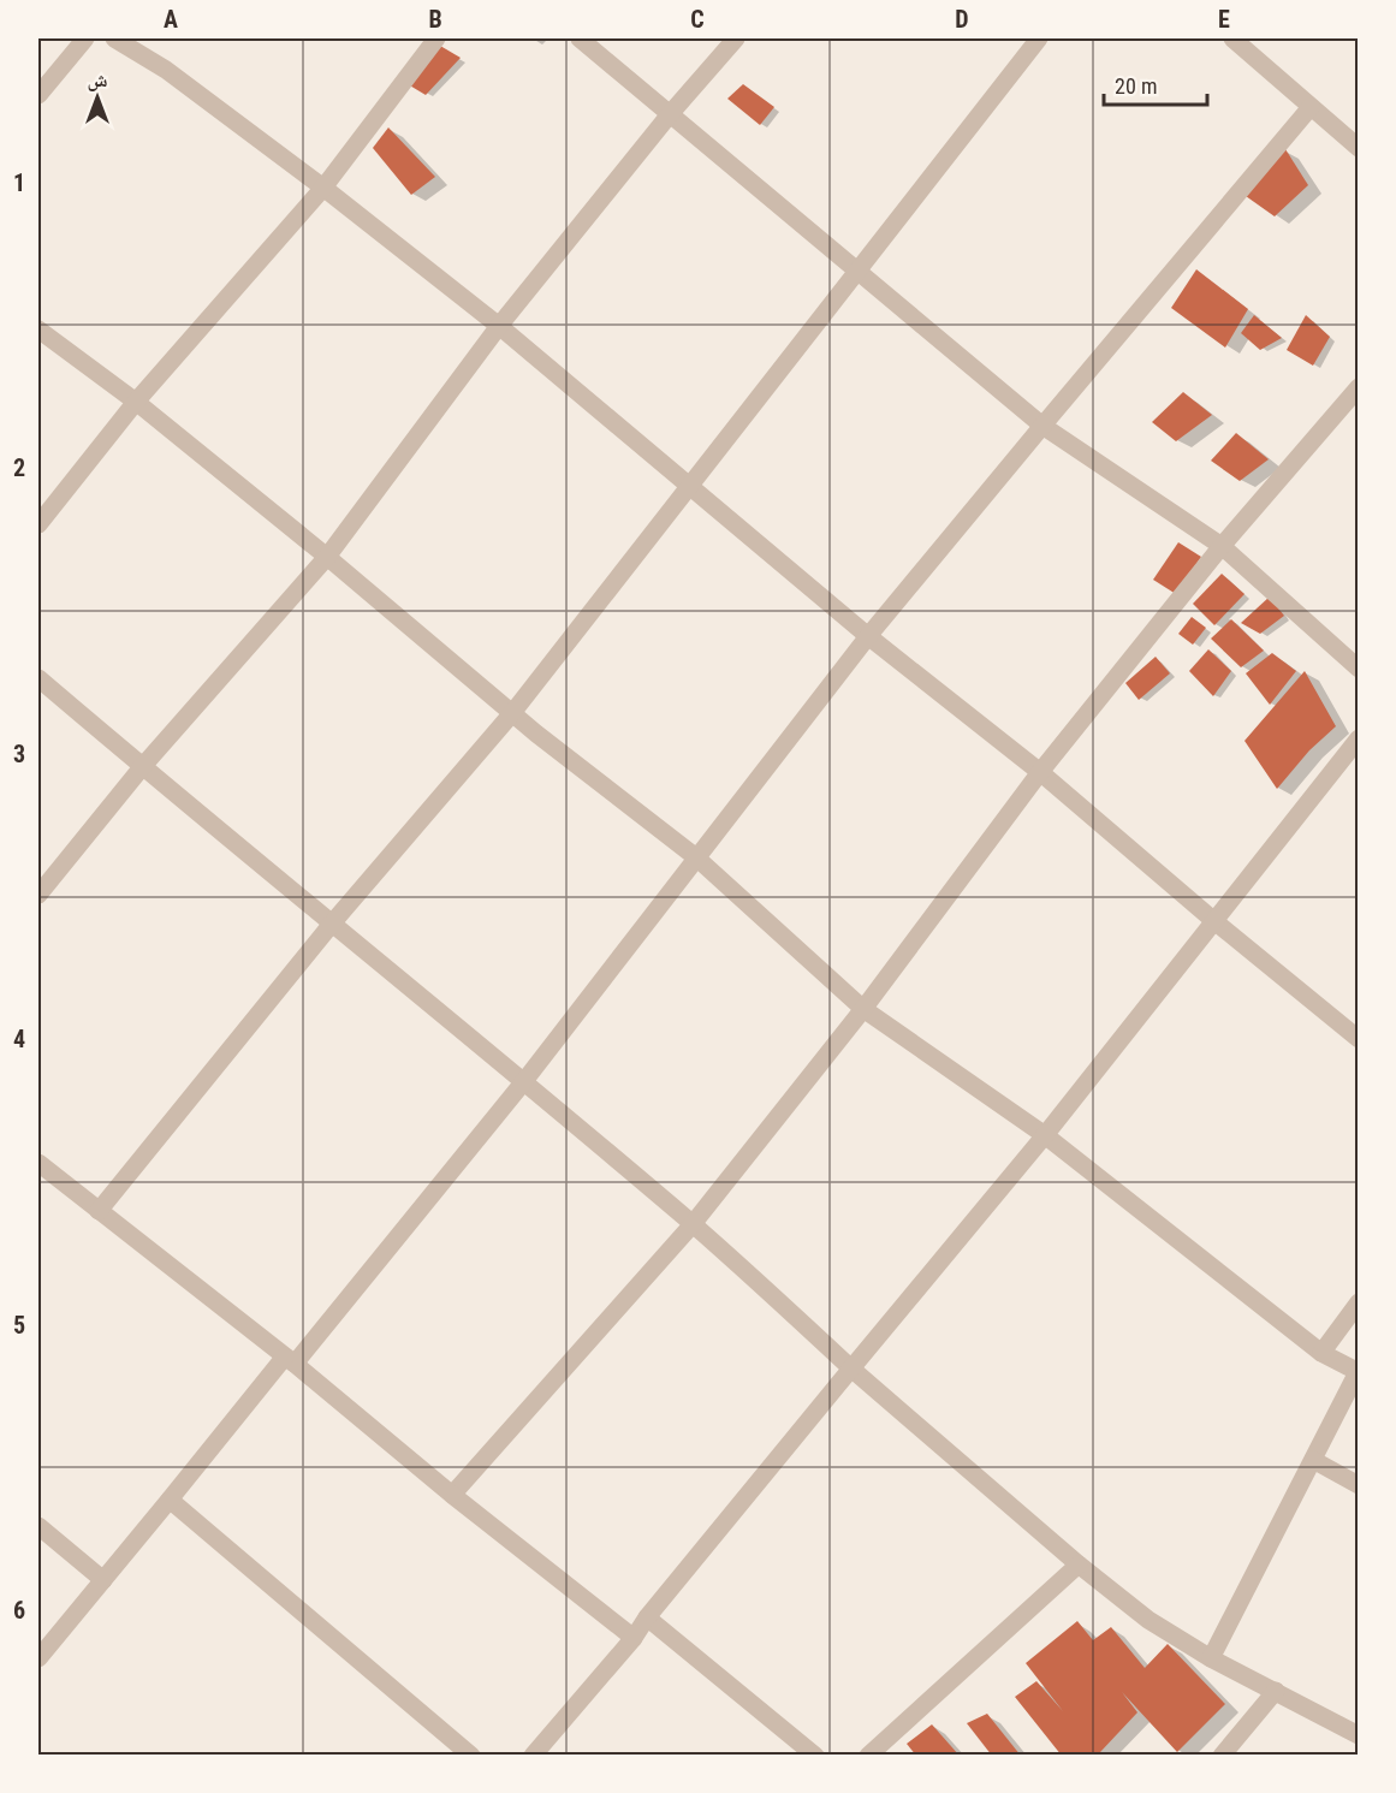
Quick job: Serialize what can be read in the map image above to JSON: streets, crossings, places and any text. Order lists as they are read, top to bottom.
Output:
{
  "scale_bar": "20 m",
  "north": "top",
  "grid": {
    "columns": [
      "A",
      "B",
      "C",
      "D",
      "E"
    ],
    "rows": [
      "1",
      "2",
      "3",
      "4",
      "5",
      "6"
    ]
  }
}
